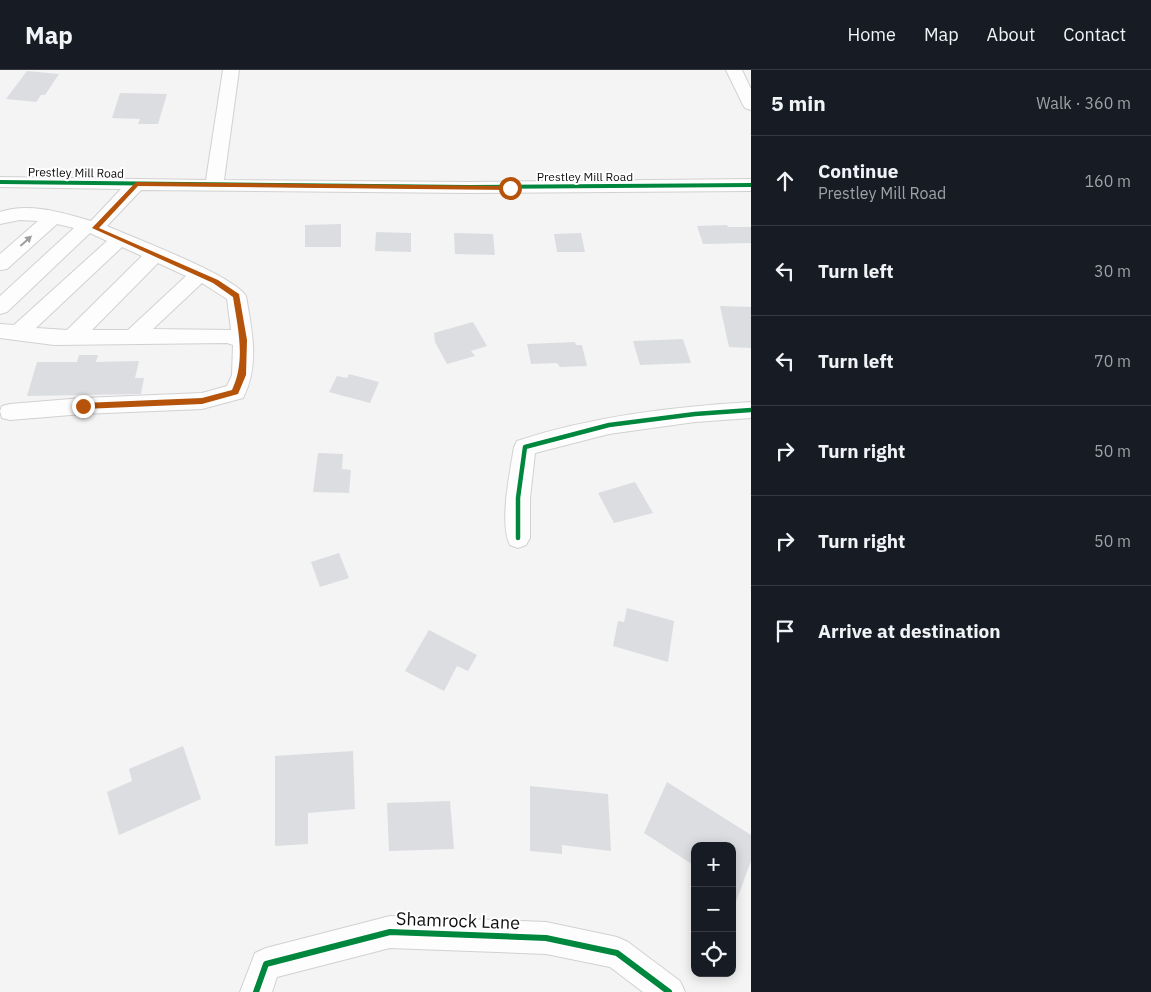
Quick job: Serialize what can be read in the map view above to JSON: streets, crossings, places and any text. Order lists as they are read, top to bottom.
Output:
{
  "streets": {
    "street": ["Prestley Mill Road", "Shamrock Lane"]
  },
  "page": {
    "header": "Map",
    "nav": [
      "Home",
      "Map",
      "About",
      "Contact"
    ],
    "heading": ["5 min", "Walk · 360 m"],
    "list": [
      ["Continue", "Prestley Mill Road", "160 m"],
      ["Turn left", "30 m"],
      ["Turn left", "70 m"],
      ["Turn right", "50 m"],
      ["Turn right", "50 m"],
      "Arrive at destination"
    ],
    "map_buttons": ["+", "−"]
  }
}
